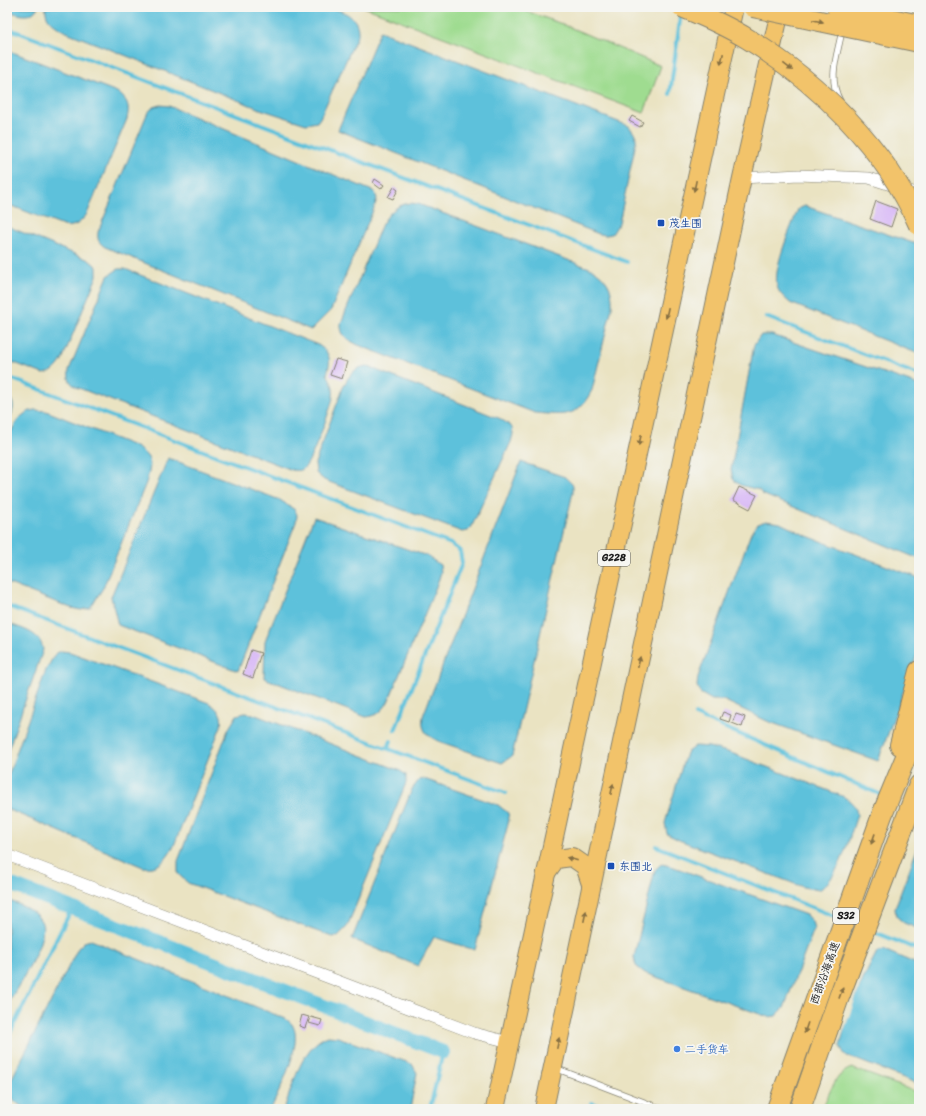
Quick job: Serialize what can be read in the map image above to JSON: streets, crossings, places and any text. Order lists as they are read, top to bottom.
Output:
{
  "streets": {
    "highway": ["G228", "S32", "西部沿海高速"]
  },
  "places": {
    "transit": ["茂生围", "东围北"],
    "other": ["二手货车"]
  }
}
